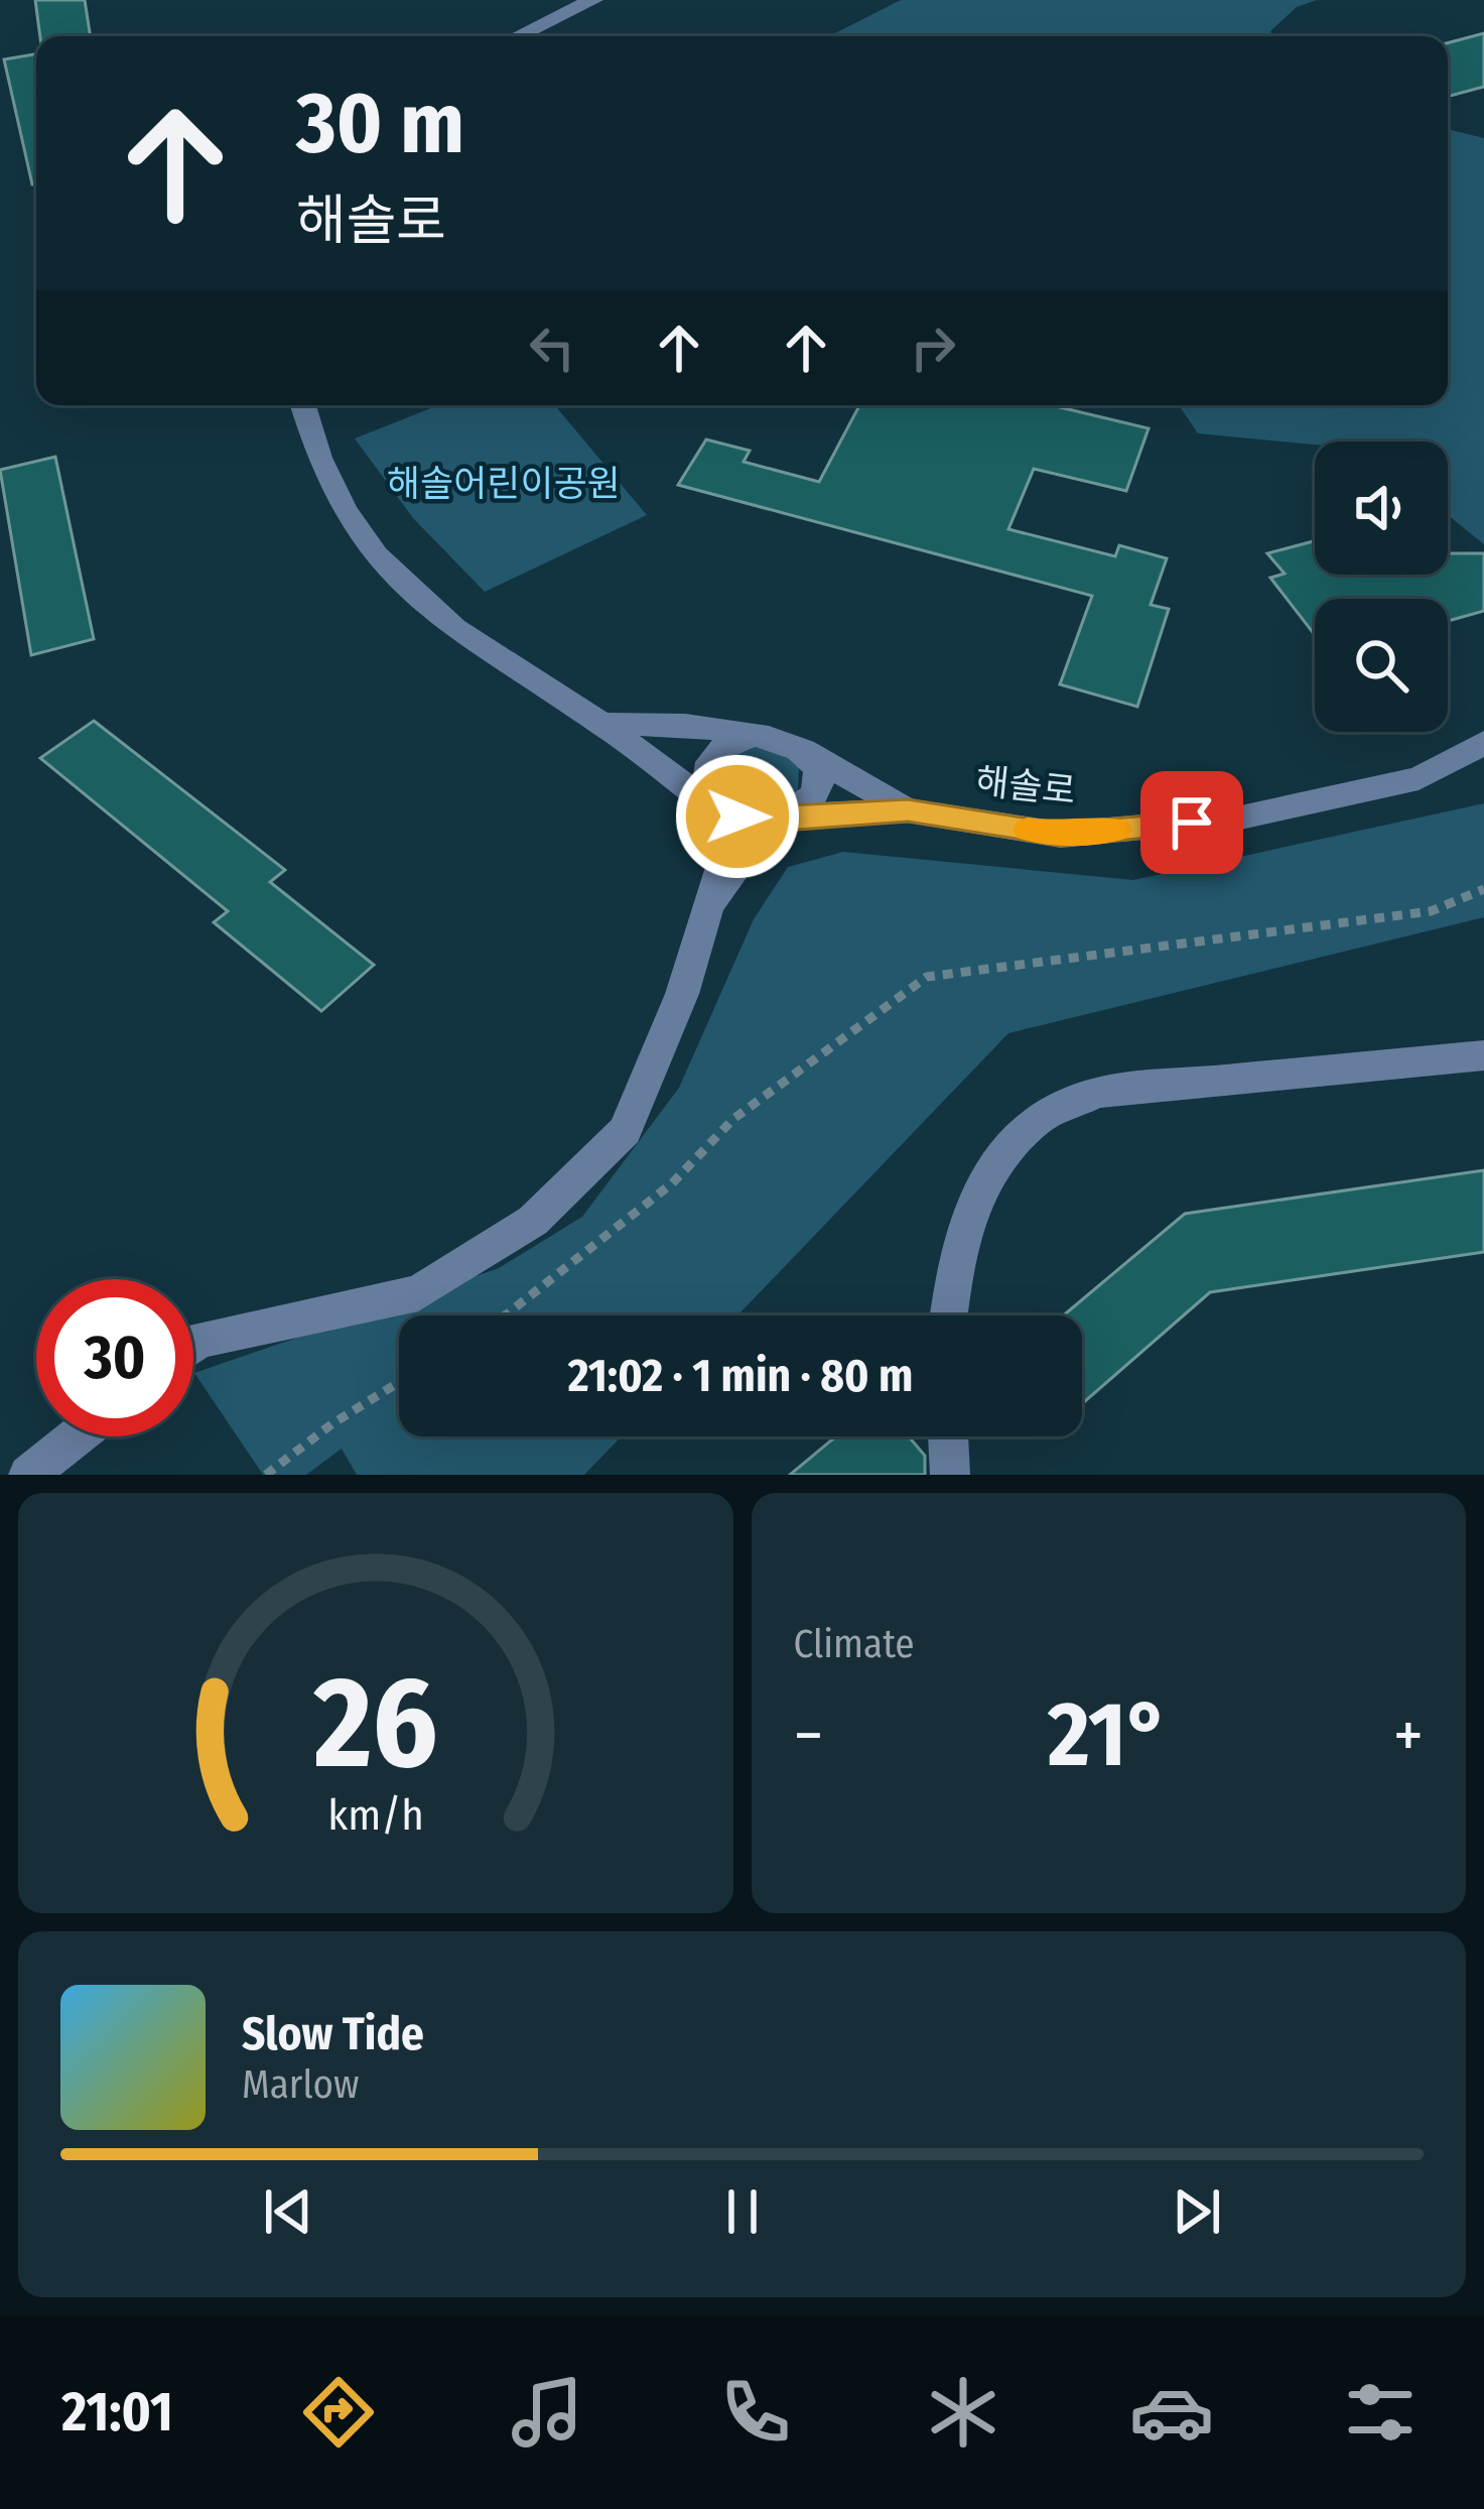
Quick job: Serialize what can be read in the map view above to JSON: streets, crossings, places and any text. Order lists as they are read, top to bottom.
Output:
{
  "streets": {
    "street": ["해솔로"]
  },
  "parks": ["해솔어린이공원"],
  "page": {
    "turn": ["30 m", "해솔로"],
    "limit": "30",
    "trip": "21:02 · 1 min · 80 m",
    "tile": "Climate",
    "heat": ["−", "21°", "+"],
    "song": ["Slow Tide", "Marlow"],
    "tabs": "21:01",
    "gauge": ["26", "km/h"]
  }
}
